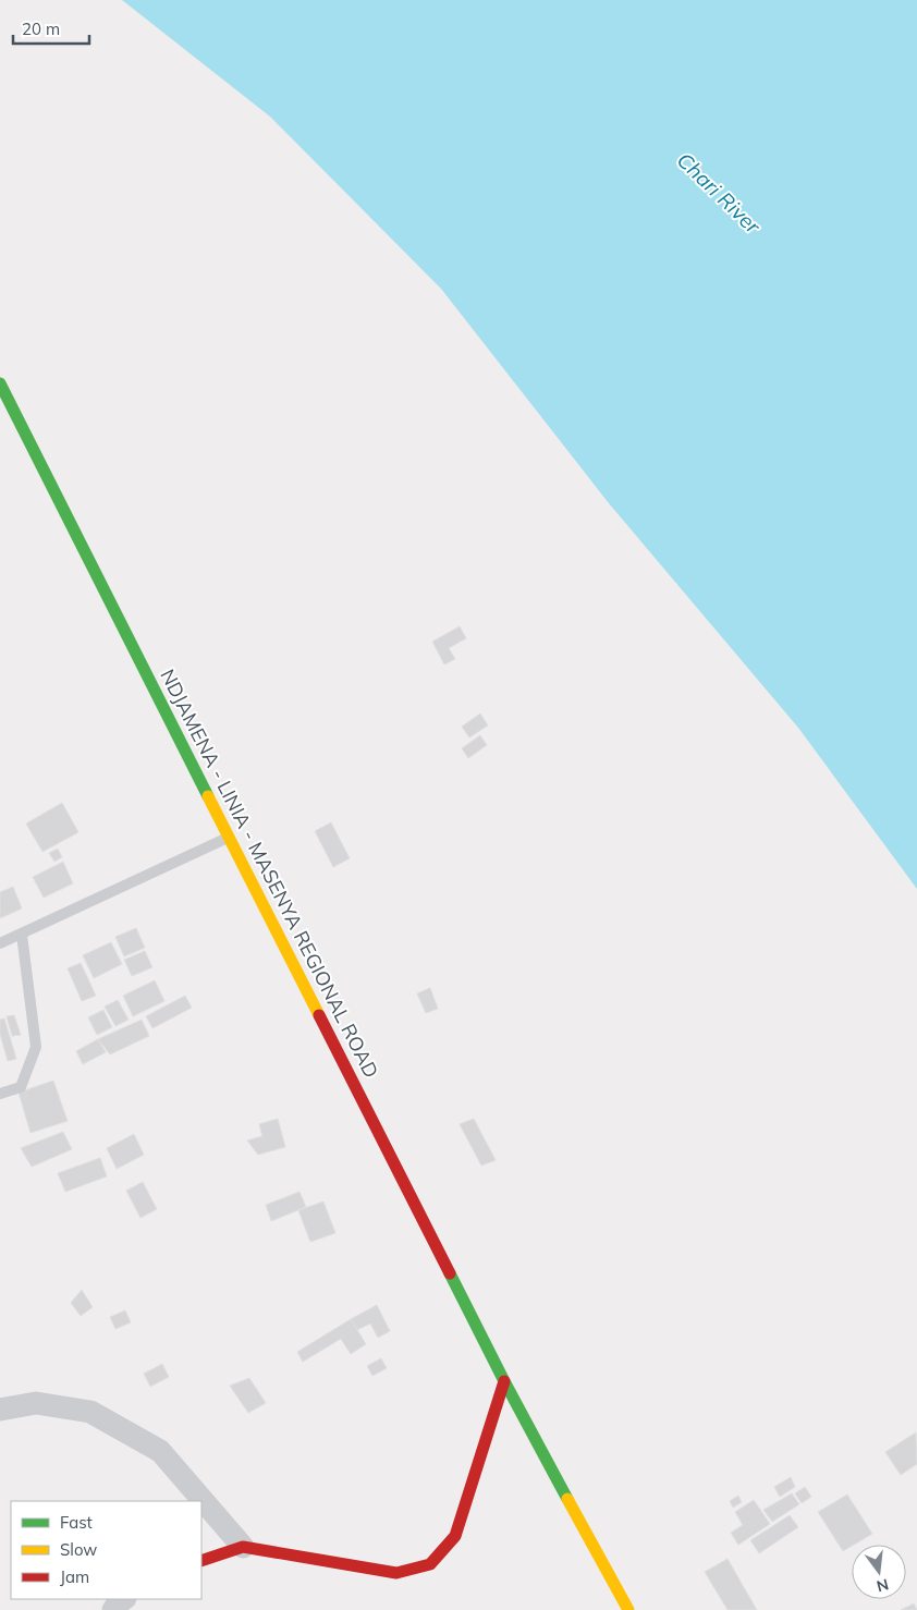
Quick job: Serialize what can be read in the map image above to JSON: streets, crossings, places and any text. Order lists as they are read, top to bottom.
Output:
{
  "streets": {
    "main road": ["NDJAMENA - LINIA - MASENYA REGIONAL ROAD"]
  },
  "water": ["Chari River"],
  "legend": ["Fast", "Slow", "Jam"],
  "scale_bar": "20 m",
  "north": "bottom"
}
